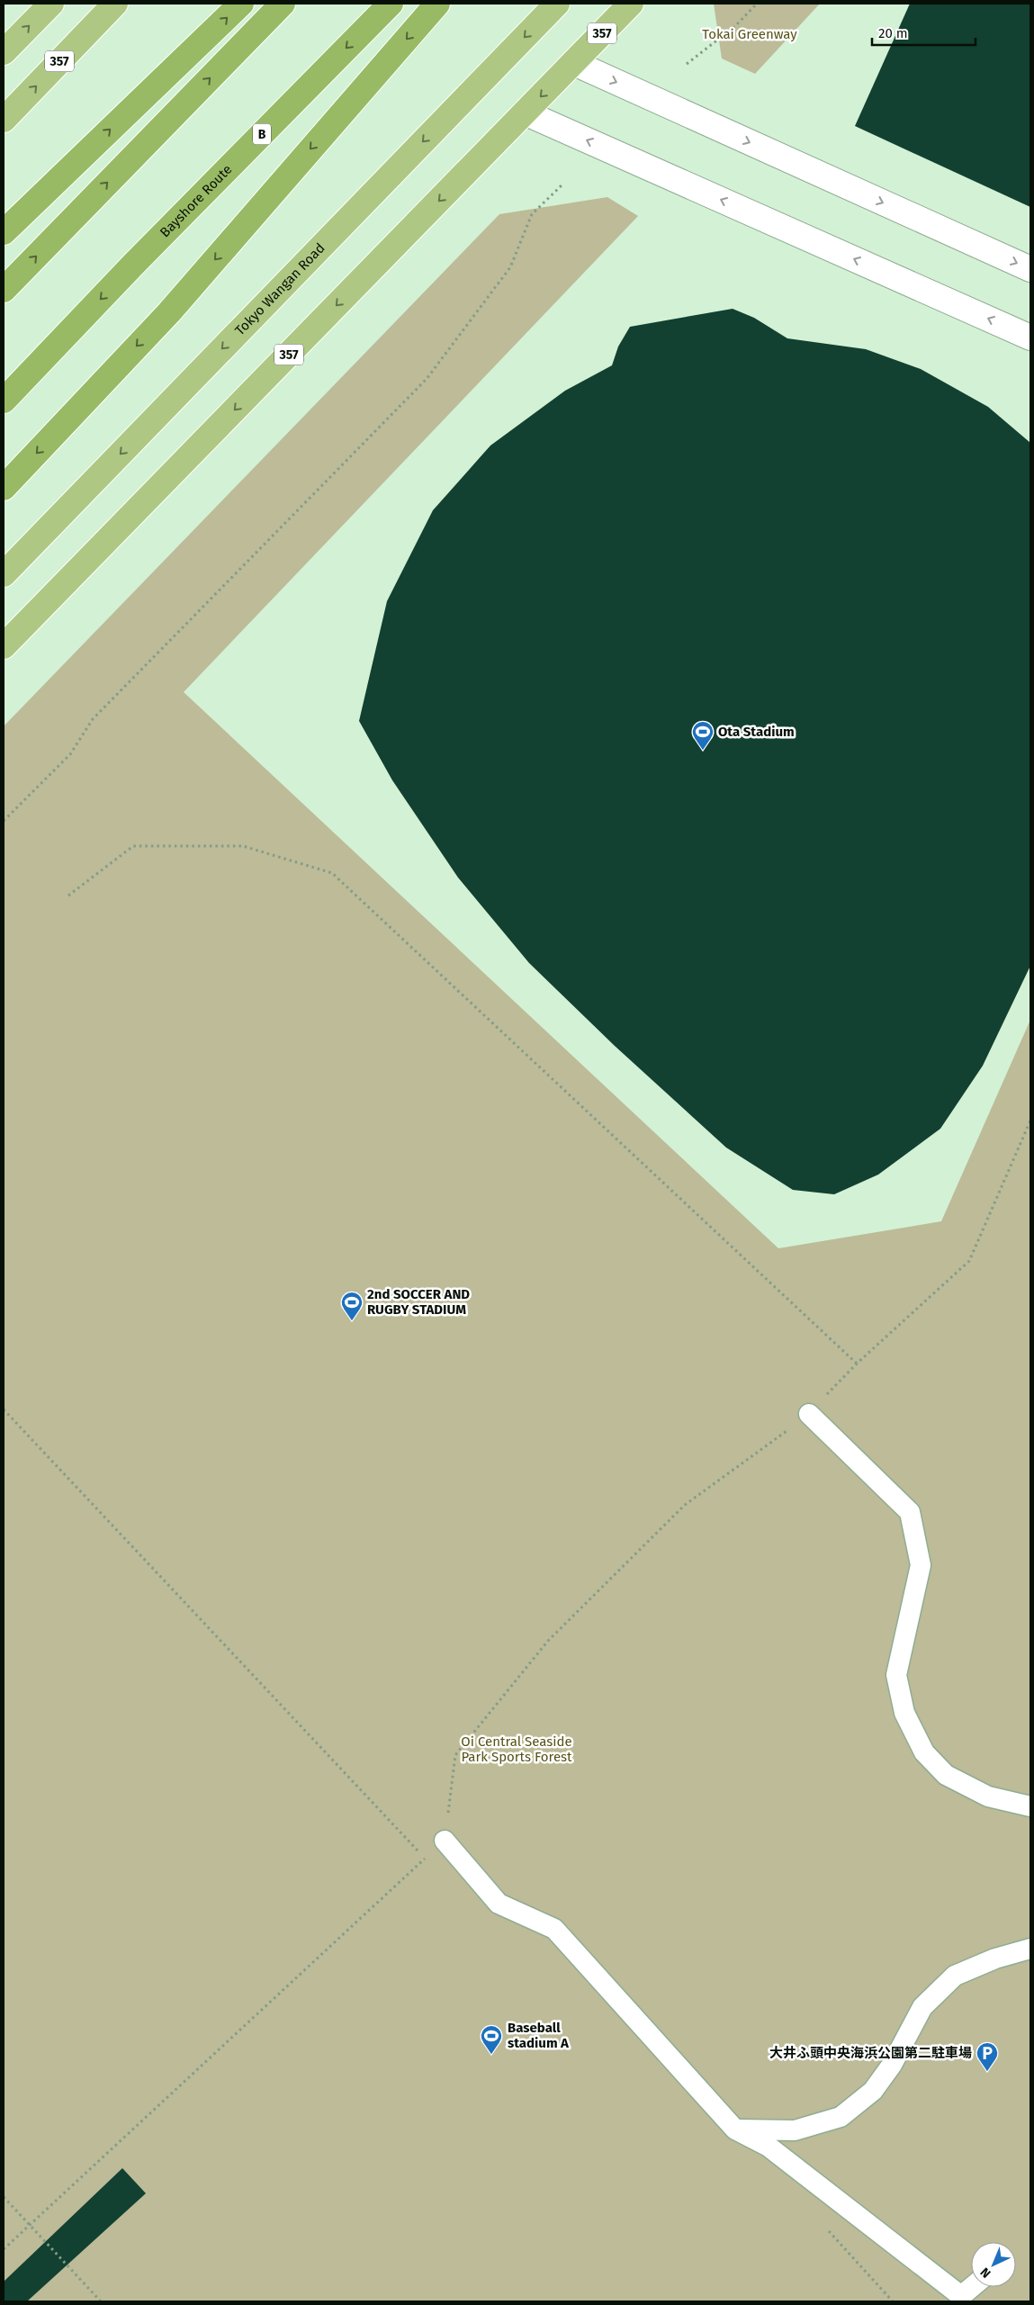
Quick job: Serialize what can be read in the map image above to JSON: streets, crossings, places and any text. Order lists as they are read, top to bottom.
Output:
{
  "streets": {
    "highway": [
      "357",
      "B",
      "Bayshore Route",
      "Tokyo Wangan Road"
    ]
  },
  "parks": ["Tokai Greenway", "Oi Central Seaside Park Sports Forest"],
  "places": {
    "sports": ["Ota Stadium", "2nd SOCCER AND RUGBY STADIUM", "Baseball stadium A"],
    "parking": ["大井ふ頭中央海浜公園第二駐車場"]
  },
  "scale_bar": "20 m",
  "north": "bottom left"
}
